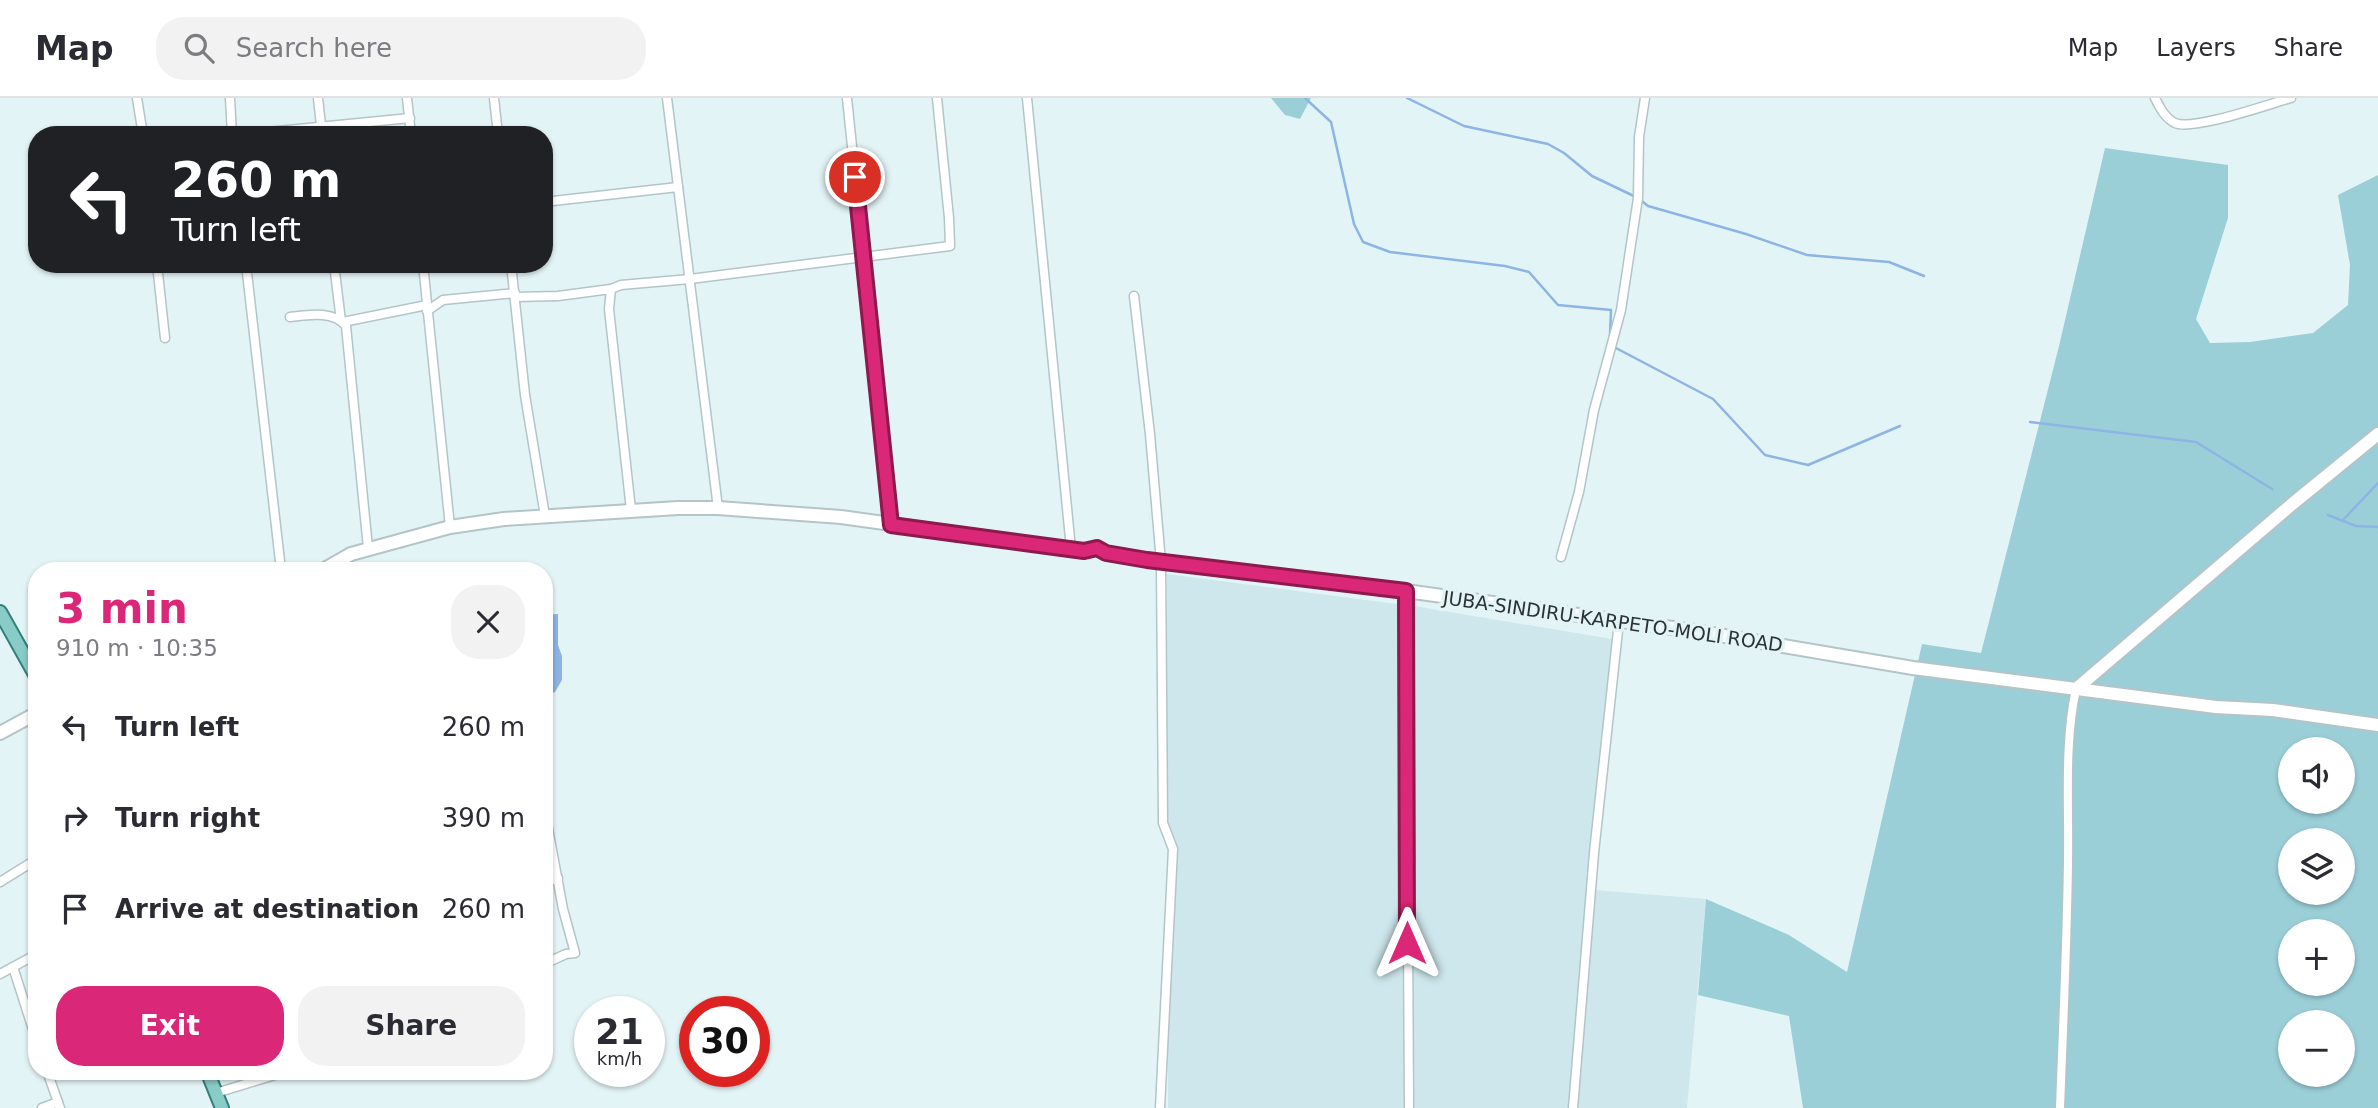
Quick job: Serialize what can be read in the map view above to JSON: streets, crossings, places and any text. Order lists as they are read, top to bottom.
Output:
{
  "streets": {
    "main road": ["JUBA-SINDIRU-KARPETO-MOLI ROAD"]
  },
  "page": {
    "header": "Map",
    "search": "Search here",
    "nav": ["Map", "Layers", "Share"],
    "turn": ["260 m", "Turn left"],
    "heading": ["3 min", "910 m · 10:35"],
    "list": [
      {
        "name": "Turn left",
        "value": "260 m"
      },
      {
        "name": "Turn right",
        "value": "390 m"
      },
      {
        "name": "Arrive at destination",
        "value": "260 m"
      }
    ],
    "map_buttons": ["+", "−"],
    "buttons": ["Exit", "Share"],
    "speed": "21 km/h",
    "limit": "30"
  }
}
